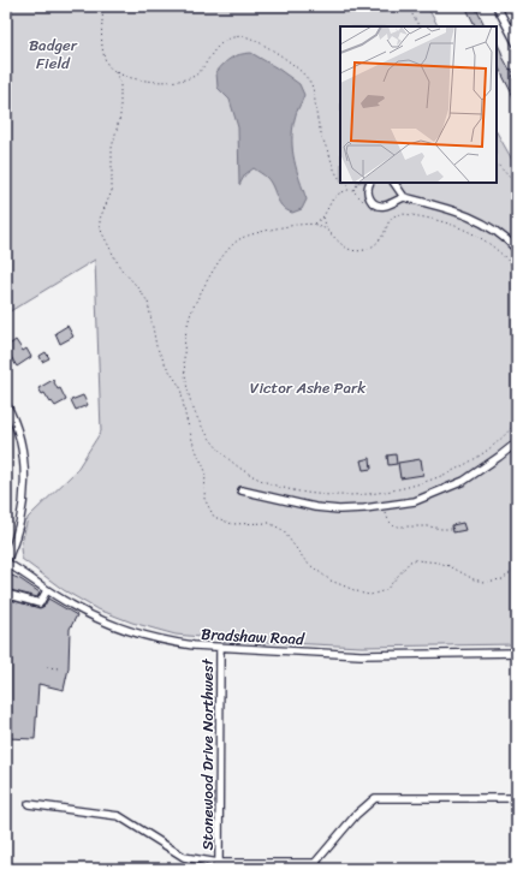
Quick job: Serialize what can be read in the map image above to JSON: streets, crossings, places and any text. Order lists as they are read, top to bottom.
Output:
{
  "streets": {
    "street": ["Bradshaw Road", "Stonewood Drive Northwest"]
  },
  "crossings": [
    ["Bradshaw Road", "Stonewood Drive Northwest"]
  ],
  "parks": ["Badger Field", "Victor Ashe Park"]
}
